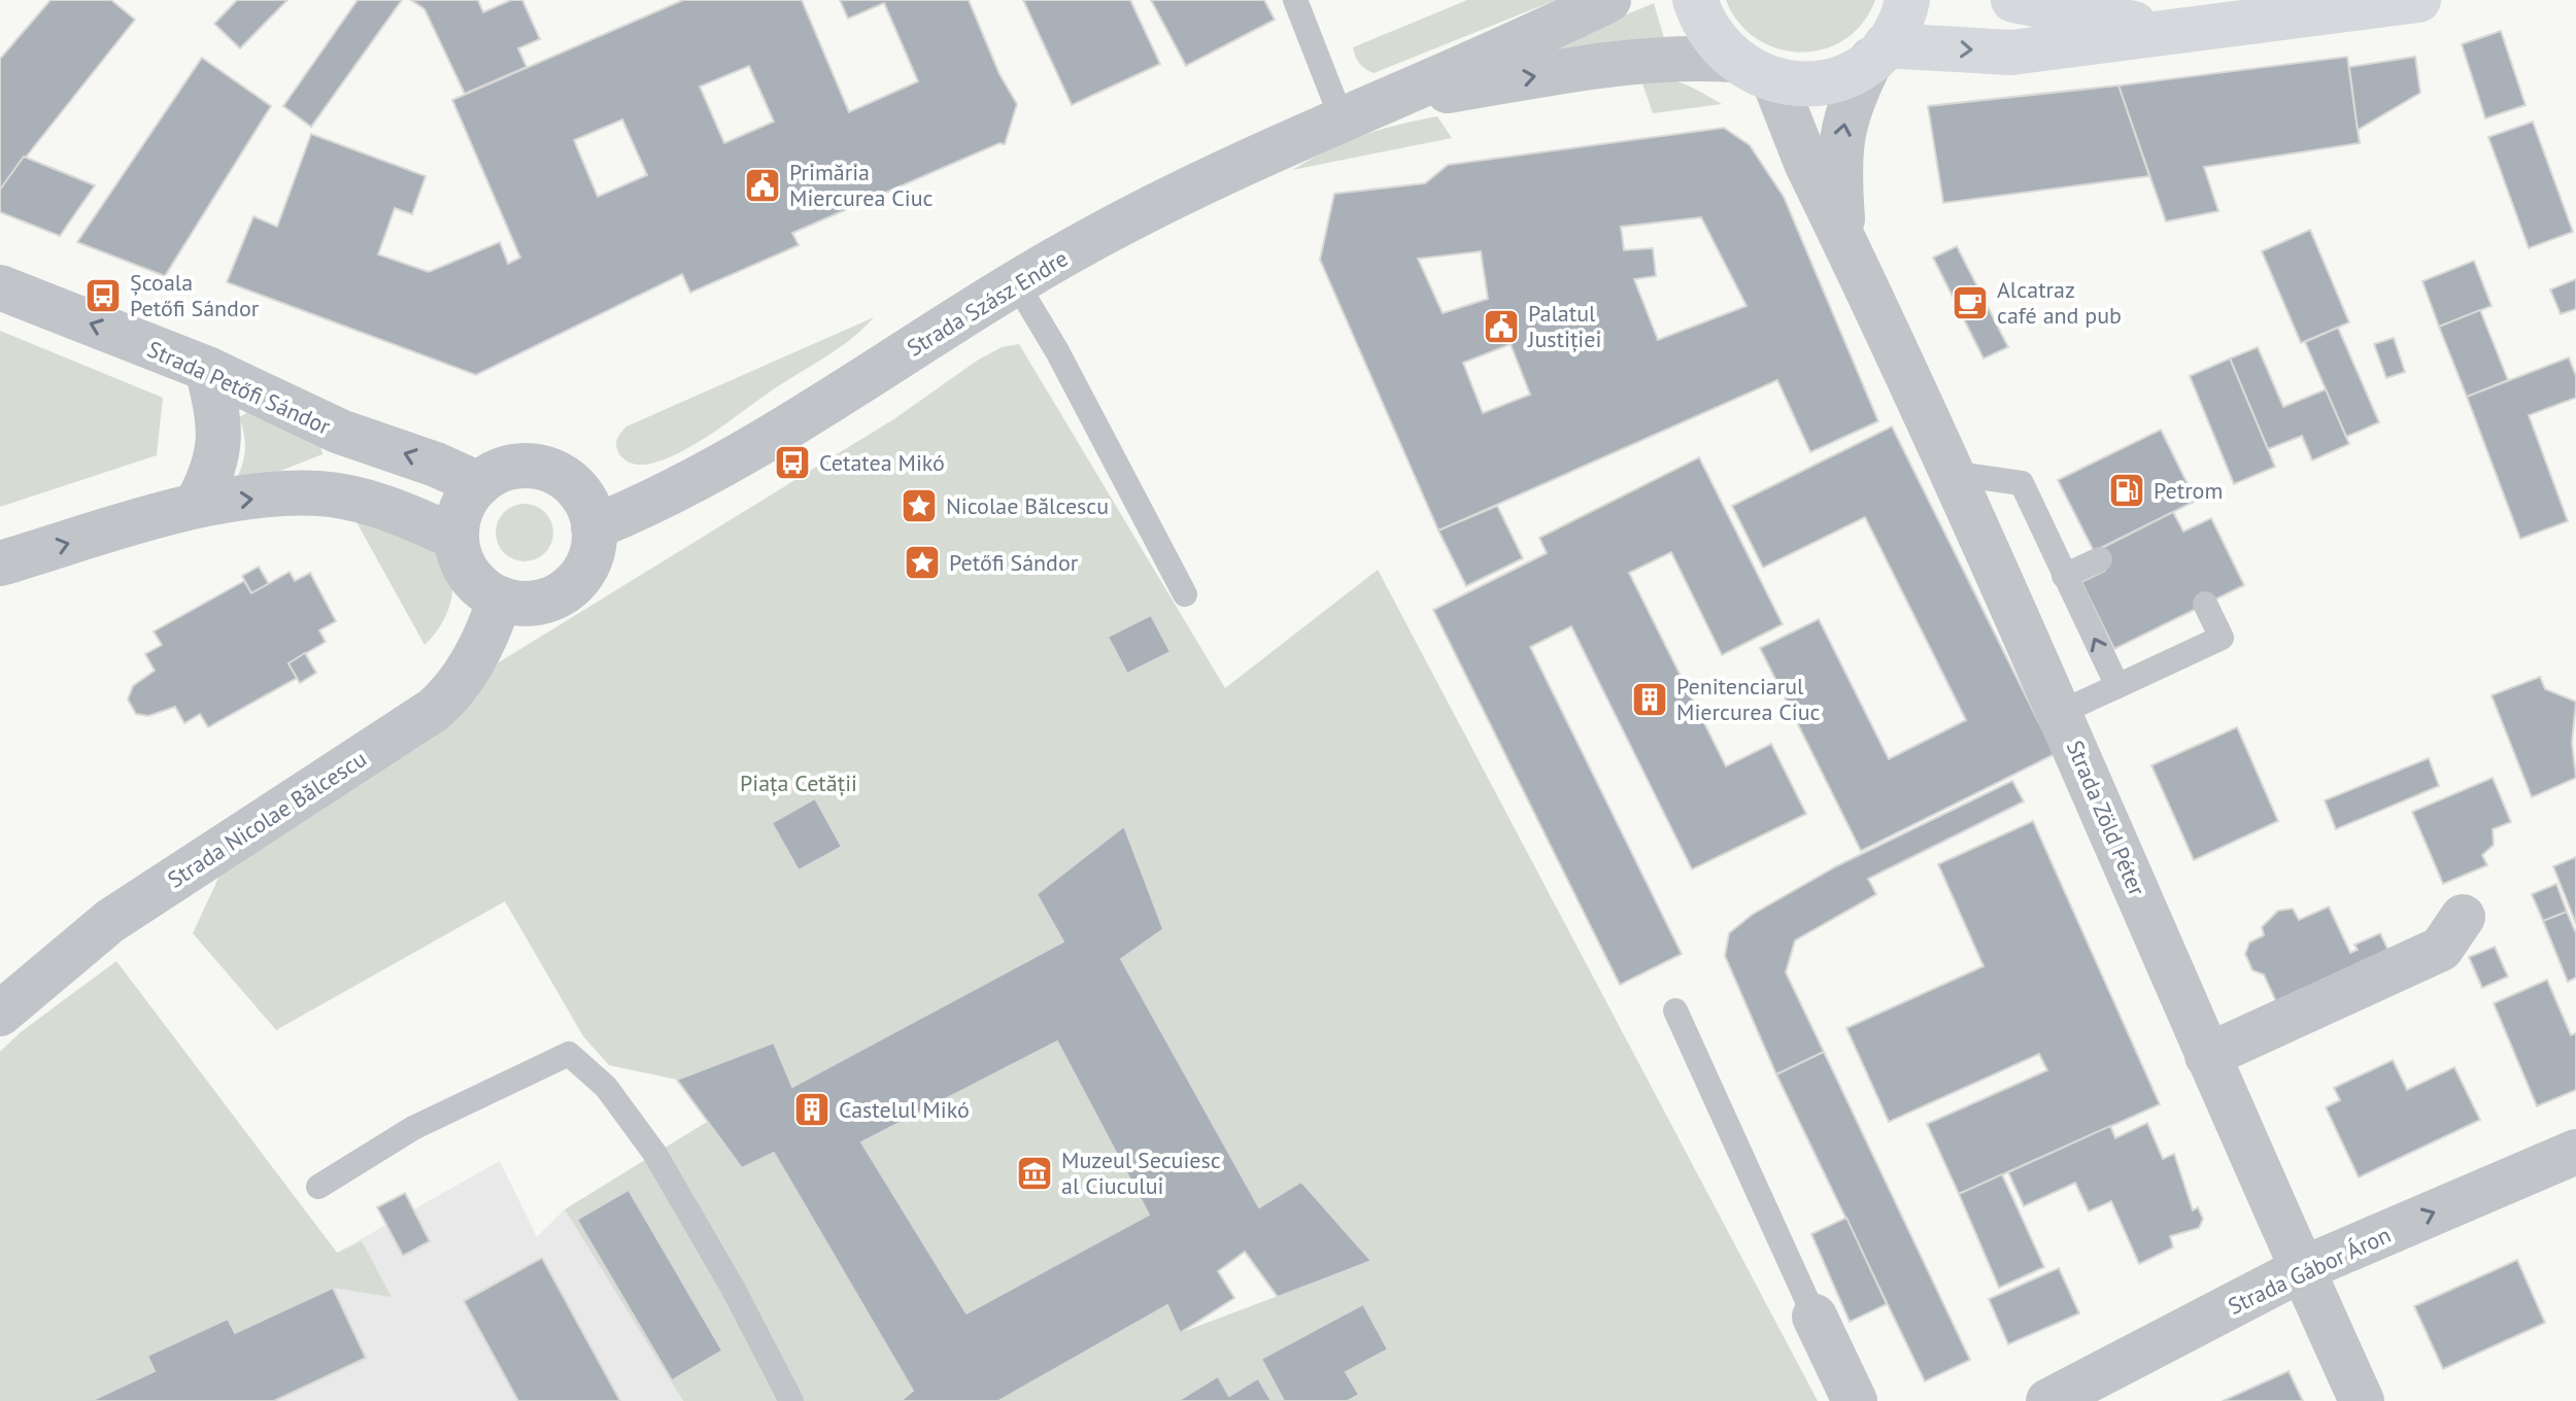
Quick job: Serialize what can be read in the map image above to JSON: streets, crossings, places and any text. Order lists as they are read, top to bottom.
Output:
{
  "streets": {
    "street": [
      "Strada Szász Endre",
      "Strada Petőfi Sándor",
      "Strada Zöld Péter",
      "Strada Nicolae Bălcescu",
      "Strada Gábor Áron"
    ]
  },
  "crossings": [
    ["Strada Szász Endre", "Strada Petőfi Sándor"],
    ["Strada Szász Endre", "Strada Nicolae Bălcescu"],
    ["Strada Petőfi Sándor", "Strada Nicolae Bălcescu"],
    ["Strada Zöld Péter", "Strada Gábor Áron"]
  ],
  "parks": ["Piața Cetății"],
  "places": {
    "public building": ["Primăria Miercurea Ciuc", "Palatul Justiției"],
    "bus stop": ["Școala Petőfi Sándor", "Cetatea Mikó"],
    "cafe": ["Alcatraz café and pub"],
    "fuel station": ["Petrom"],
    "place": ["Nicolae Bălcescu", "Petőfi Sándor"],
    "building": ["Penitenciarul Miercurea Ciuc", "Castelul Mikó"],
    "museum": ["Muzeul Secuiesc al Ciucului"]
  }
}
